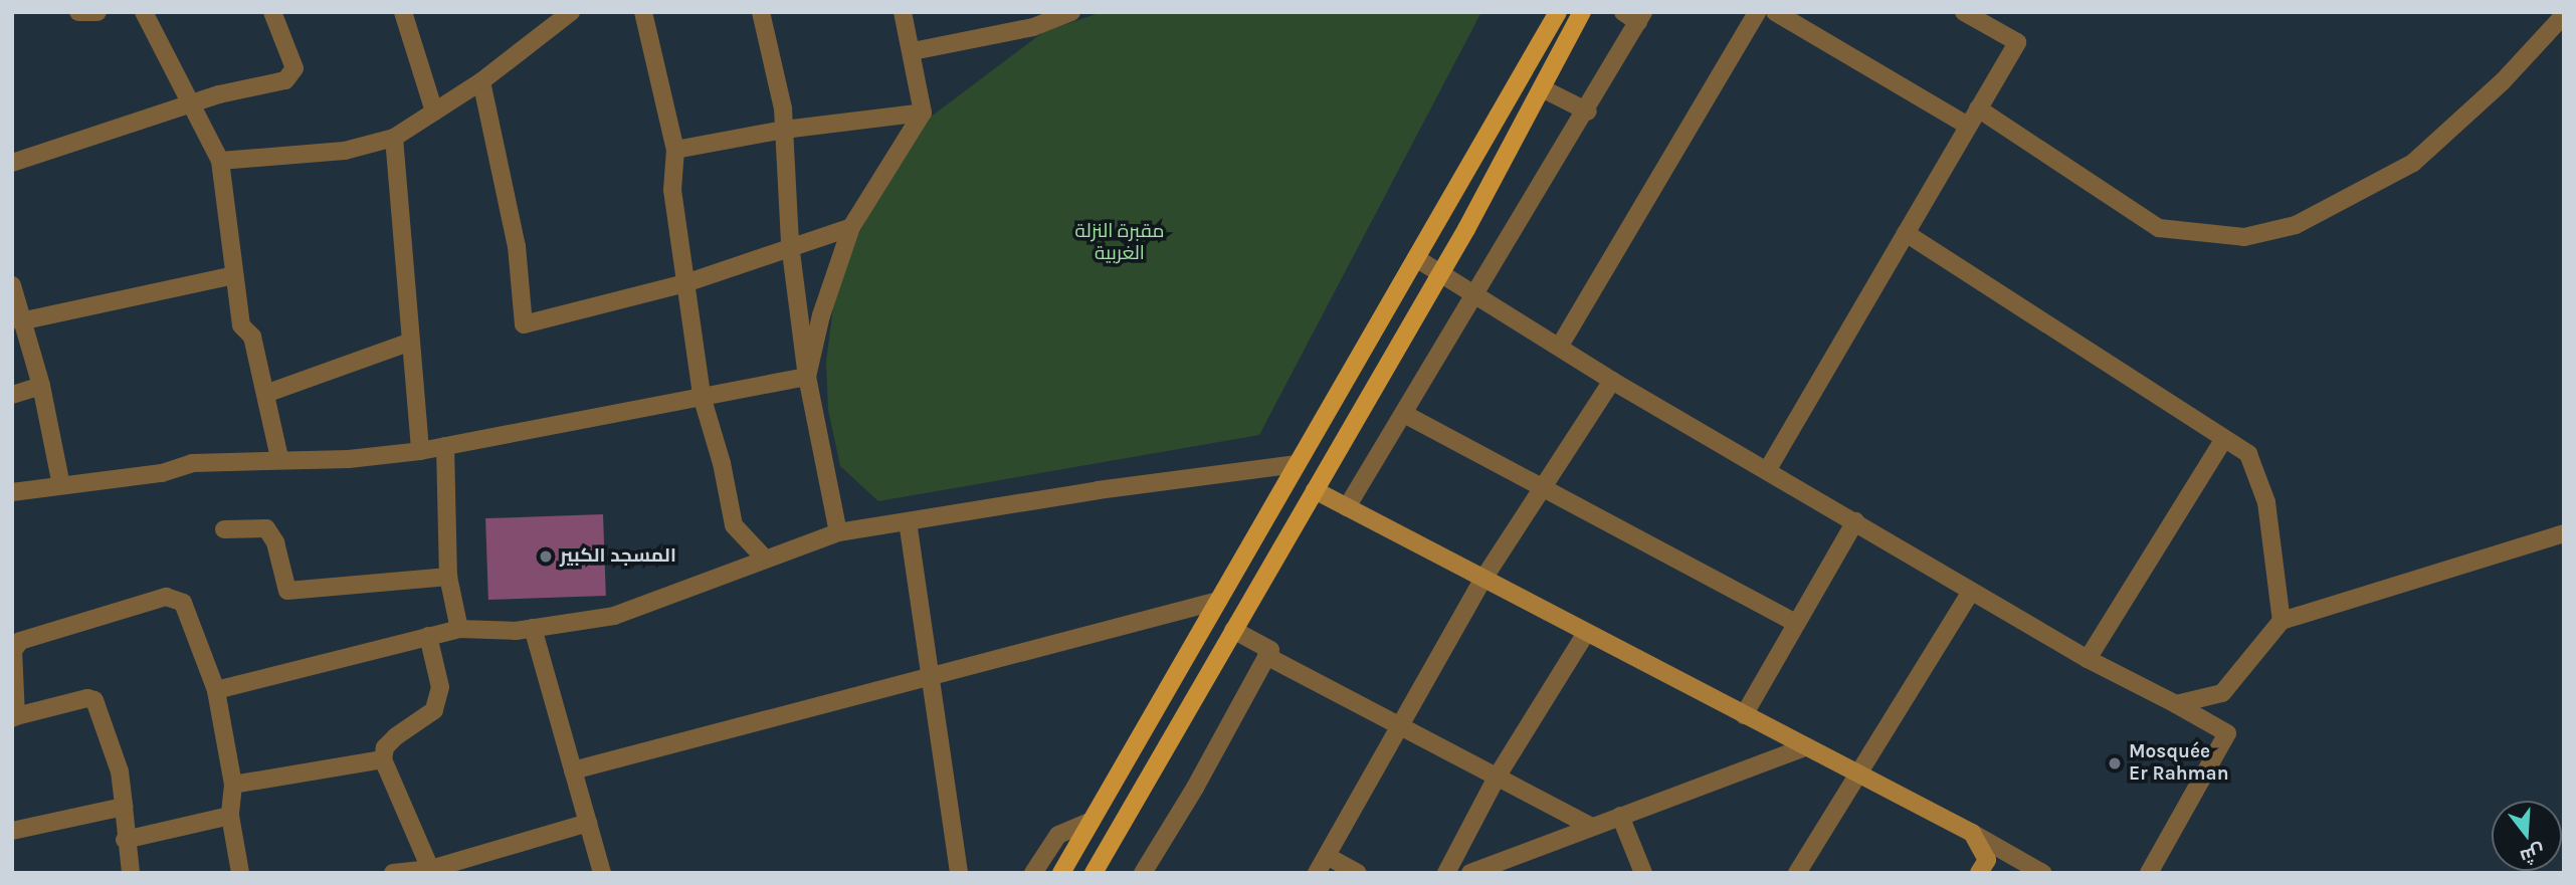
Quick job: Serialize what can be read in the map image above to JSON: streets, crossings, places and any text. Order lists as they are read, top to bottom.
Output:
{
  "parks": ["مقبرة النزلة الغربية"],
  "places": ["المسجد الكبير", "Mosquée Er Rahman"],
  "north": "bottom"
}
